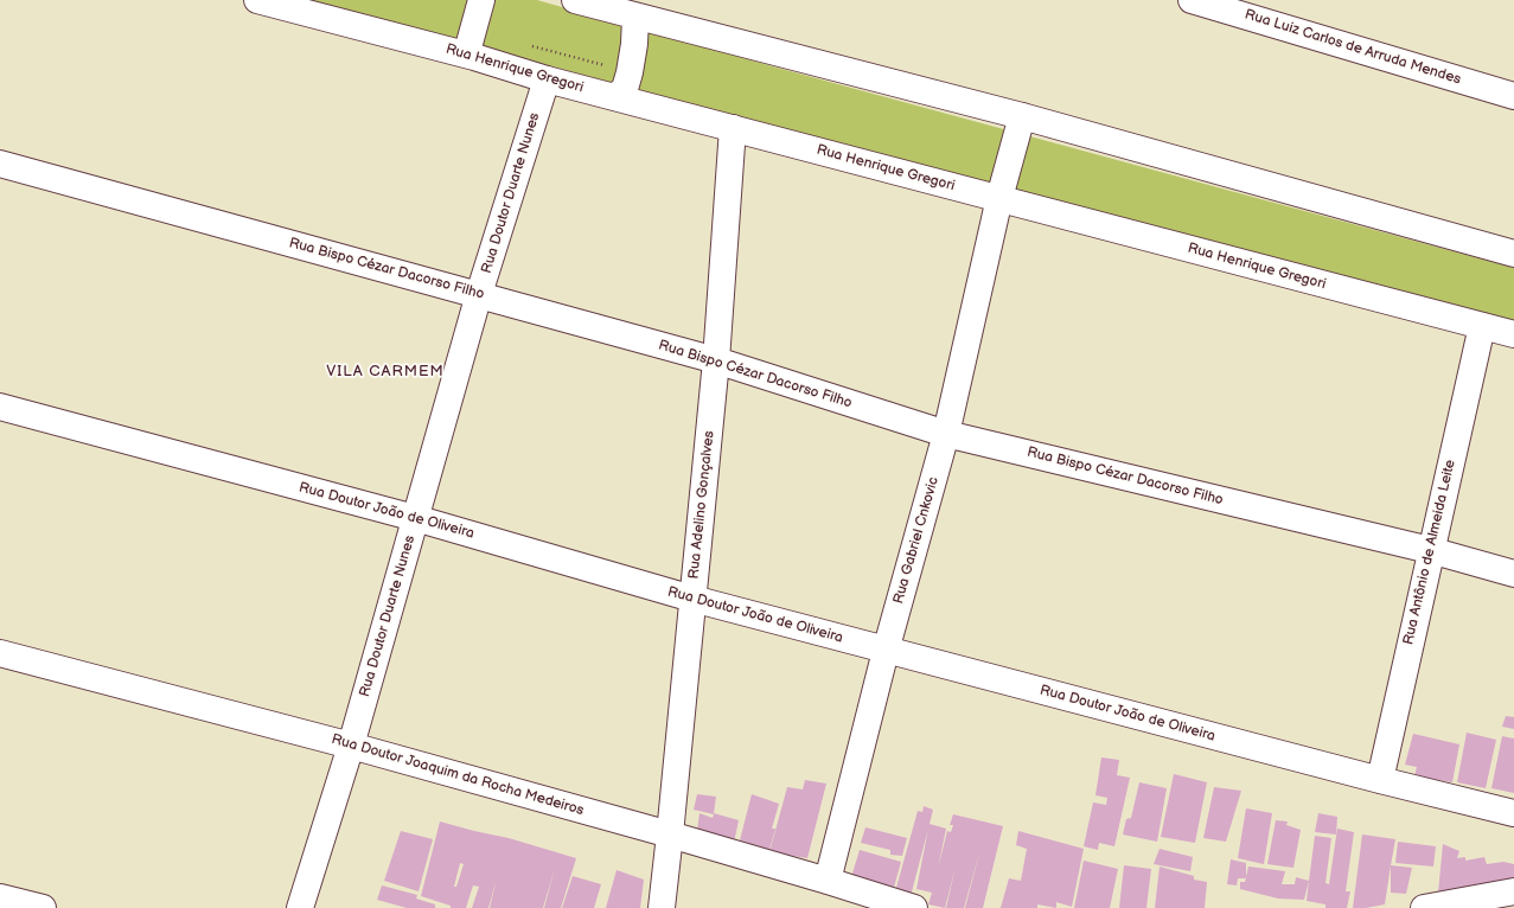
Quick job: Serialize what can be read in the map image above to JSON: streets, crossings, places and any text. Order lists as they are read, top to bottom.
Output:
{
  "streets": {
    "street": [
      "Rua Luiz Carlos de Arruda Mendes",
      "Rua Henrique Gregori",
      "Rua Doutor Duarte Nunes",
      "Rua Bispo Cézar Dacorso Filho",
      "Rua Adelino Gonçalves",
      "Rua Doutor João de Oliveira",
      "Rua Gabriel Cnkovic",
      "Rua Antônio de Almeida Leite",
      "Rua Doutor Joaquim da Rocha Medeiros"
    ]
  },
  "crossings": [
    ["Rua Henrique Gregori", "Rua Doutor Duarte Nunes"],
    ["Rua Henrique Gregori", "Rua Adelino Gonçalves"],
    ["Rua Henrique Gregori", "Rua Gabriel Cnkovic"],
    ["Rua Henrique Gregori", "Rua Antônio de Almeida Leite"],
    ["Rua Doutor Duarte Nunes", "Rua Bispo Cézar Dacorso Filho"],
    ["Rua Doutor Duarte Nunes", "Rua Doutor João de Oliveira"],
    ["Rua Doutor Duarte Nunes", "Rua Doutor Joaquim da Rocha Medeiros"],
    ["Rua Bispo Cézar Dacorso Filho", "Rua Adelino Gonçalves"],
    ["Rua Bispo Cézar Dacorso Filho", "Rua Gabriel Cnkovic"],
    ["Rua Bispo Cézar Dacorso Filho", "Rua Antônio de Almeida Leite"],
    ["Rua Adelino Gonçalves", "Rua Doutor João de Oliveira"],
    ["Rua Adelino Gonçalves", "Rua Doutor Joaquim da Rocha Medeiros"],
    ["Rua Doutor João de Oliveira", "Rua Gabriel Cnkovic"],
    ["Rua Doutor João de Oliveira", "Rua Antônio de Almeida Leite"],
    ["Rua Gabriel Cnkovic", "Rua Doutor Joaquim da Rocha Medeiros"]
  ],
  "districts": ["VILA CARMEM"]
}
